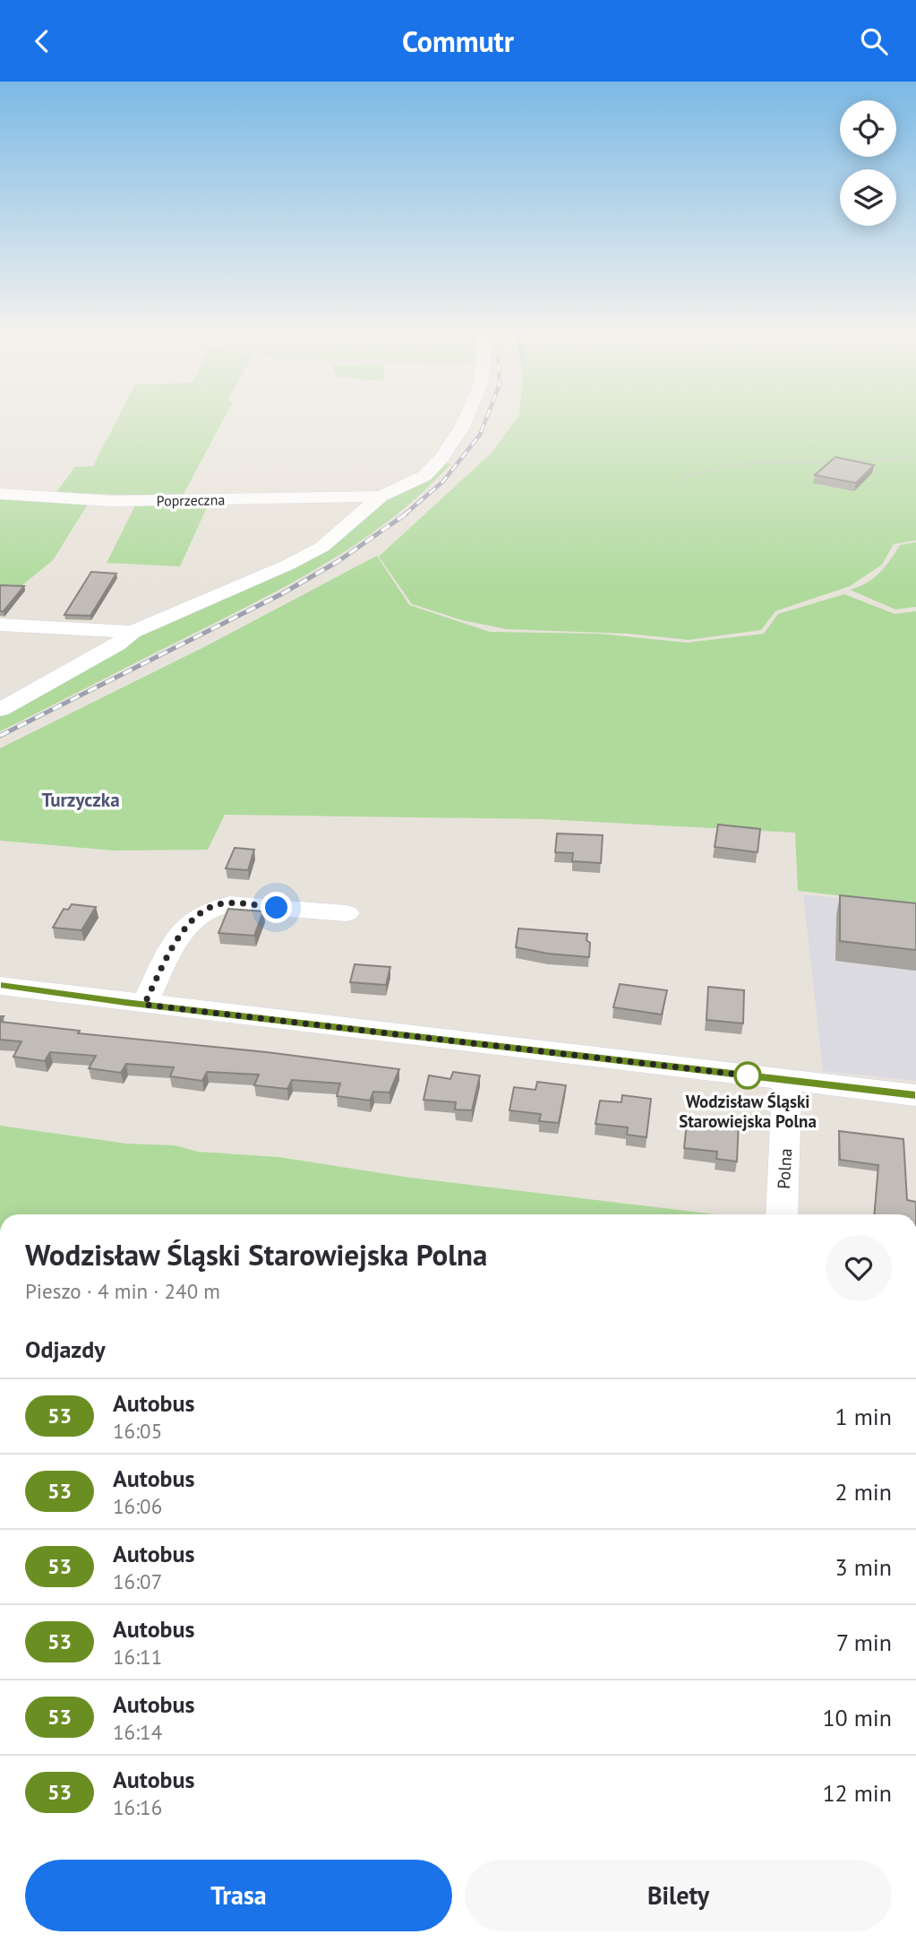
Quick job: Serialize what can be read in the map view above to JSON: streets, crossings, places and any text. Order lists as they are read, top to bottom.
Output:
{
  "streets": {
    "street": ["Poprzeczna", "Polna"]
  },
  "districts": ["Turzyczka"],
  "places": ["Wodzisław Śląski Starowiejska Polna"],
  "lines": ["bus line 53"],
  "page": {
    "header": "Commutr",
    "heading": [
      ["Wodzisław Śląski Starowiejska Polna", "Pieszo · 4 min · 240 m"],
      "Odjazdy"
    ],
    "list": [
      {
        "mark": "53",
        "name": "Autobus",
        "note": "16:05",
        "value": "1 min"
      },
      {
        "mark": "53",
        "name": "Autobus",
        "note": "16:06",
        "value": "2 min"
      },
      {
        "mark": "53",
        "name": "Autobus",
        "note": "16:07",
        "value": "3 min"
      },
      {
        "mark": "53",
        "name": "Autobus",
        "note": "16:11",
        "value": "7 min"
      },
      {
        "mark": "53",
        "name": "Autobus",
        "note": "16:14",
        "value": "10 min"
      },
      {
        "mark": "53",
        "name": "Autobus",
        "note": "16:16",
        "value": "12 min"
      }
    ],
    "buttons": ["Trasa", "Bilety"]
  }
}
